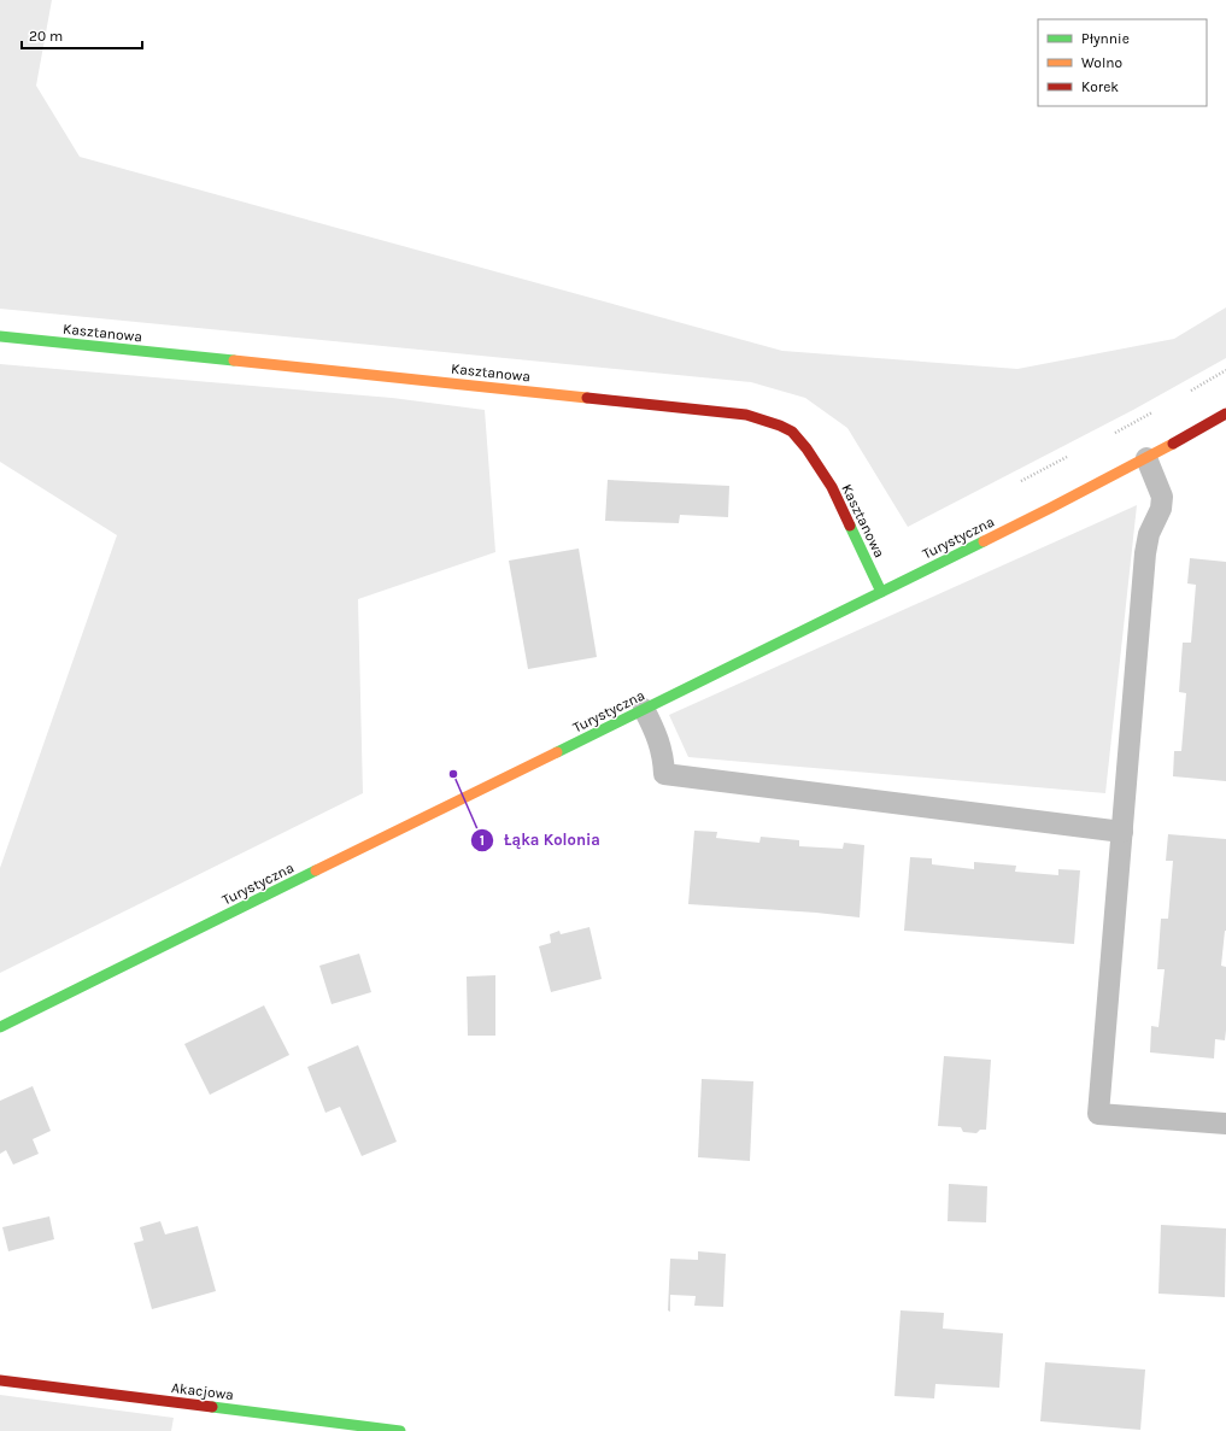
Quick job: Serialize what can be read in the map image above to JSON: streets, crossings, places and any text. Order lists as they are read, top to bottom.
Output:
{
  "streets": {
    "street": ["Kasztanowa", "Turystyczna", "Akacjowa"]
  },
  "crossings": [
    ["Kasztanowa", "Turystyczna"]
  ],
  "places": ["Łąka Kolonia"],
  "legend": ["Płynnie", "Wolno", "Korek"],
  "scale_bar": "20 m"
}
